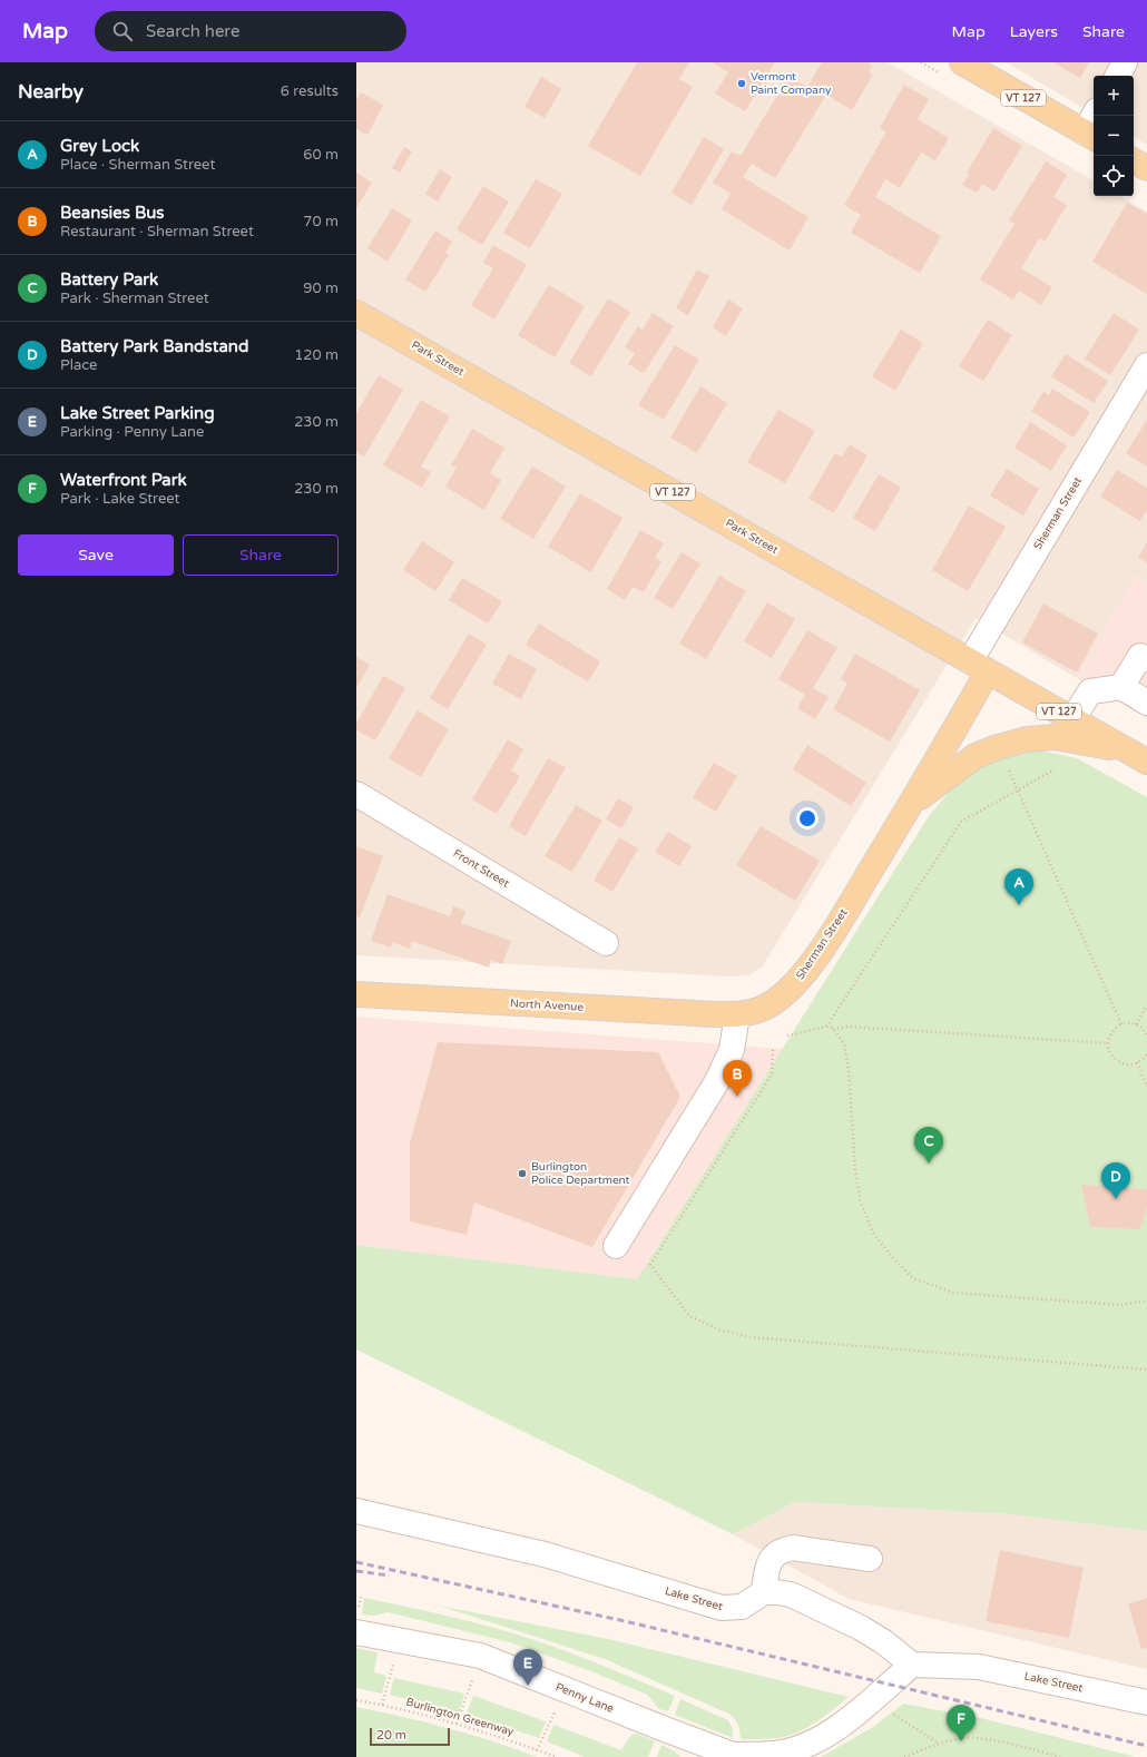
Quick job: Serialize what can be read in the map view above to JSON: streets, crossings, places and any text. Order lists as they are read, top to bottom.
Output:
{
  "streets": {
    "main road": [
      "VT 127",
      "Park Street",
      "Sherman Street",
      "North Avenue"
    ],
    "street": ["Front Street", "Lake Street", "Penny Lane"],
    "path": ["Burlington Greenway"]
  },
  "crossings": [
    ["Park Street", "Sherman Street"],
    ["Sherman Street", "North Avenue"],
    ["Lake Street", "Penny Lane"]
  ],
  "places": ["Vermont Paint Company", "Burlington Police Department"],
  "scale_bar": "20 m",
  "page": {
    "header": "Map",
    "search": "Search here",
    "nav": ["Map", "Layers", "Share"],
    "heading": ["Nearby", "6 results"],
    "map_buttons": ["+", "−"],
    "list": [
      {
        "mark": "A",
        "name": "Grey Lock",
        "note": "Place · Sherman Street",
        "value": "60 m"
      },
      {
        "mark": "B",
        "name": "Beansies Bus",
        "note": "Restaurant · Sherman Street",
        "value": "70 m"
      },
      {
        "mark": "C",
        "name": "Battery Park",
        "note": "Park · Sherman Street",
        "value": "90 m"
      },
      {
        "mark": "D",
        "name": "Battery Park Bandstand",
        "note": "Place",
        "value": "120 m"
      },
      {
        "mark": "E",
        "name": "Lake Street Parking",
        "note": "Parking · Penny Lane",
        "value": "230 m"
      },
      {
        "mark": "F",
        "name": "Waterfront Park",
        "note": "Park · Lake Street",
        "value": "230 m"
      }
    ],
    "buttons": ["Save", "Share"],
    "pins": [
      "A",
      "B",
      "C",
      "D",
      "E",
      "F"
    ],
    "scale": "20 m"
  }
}
